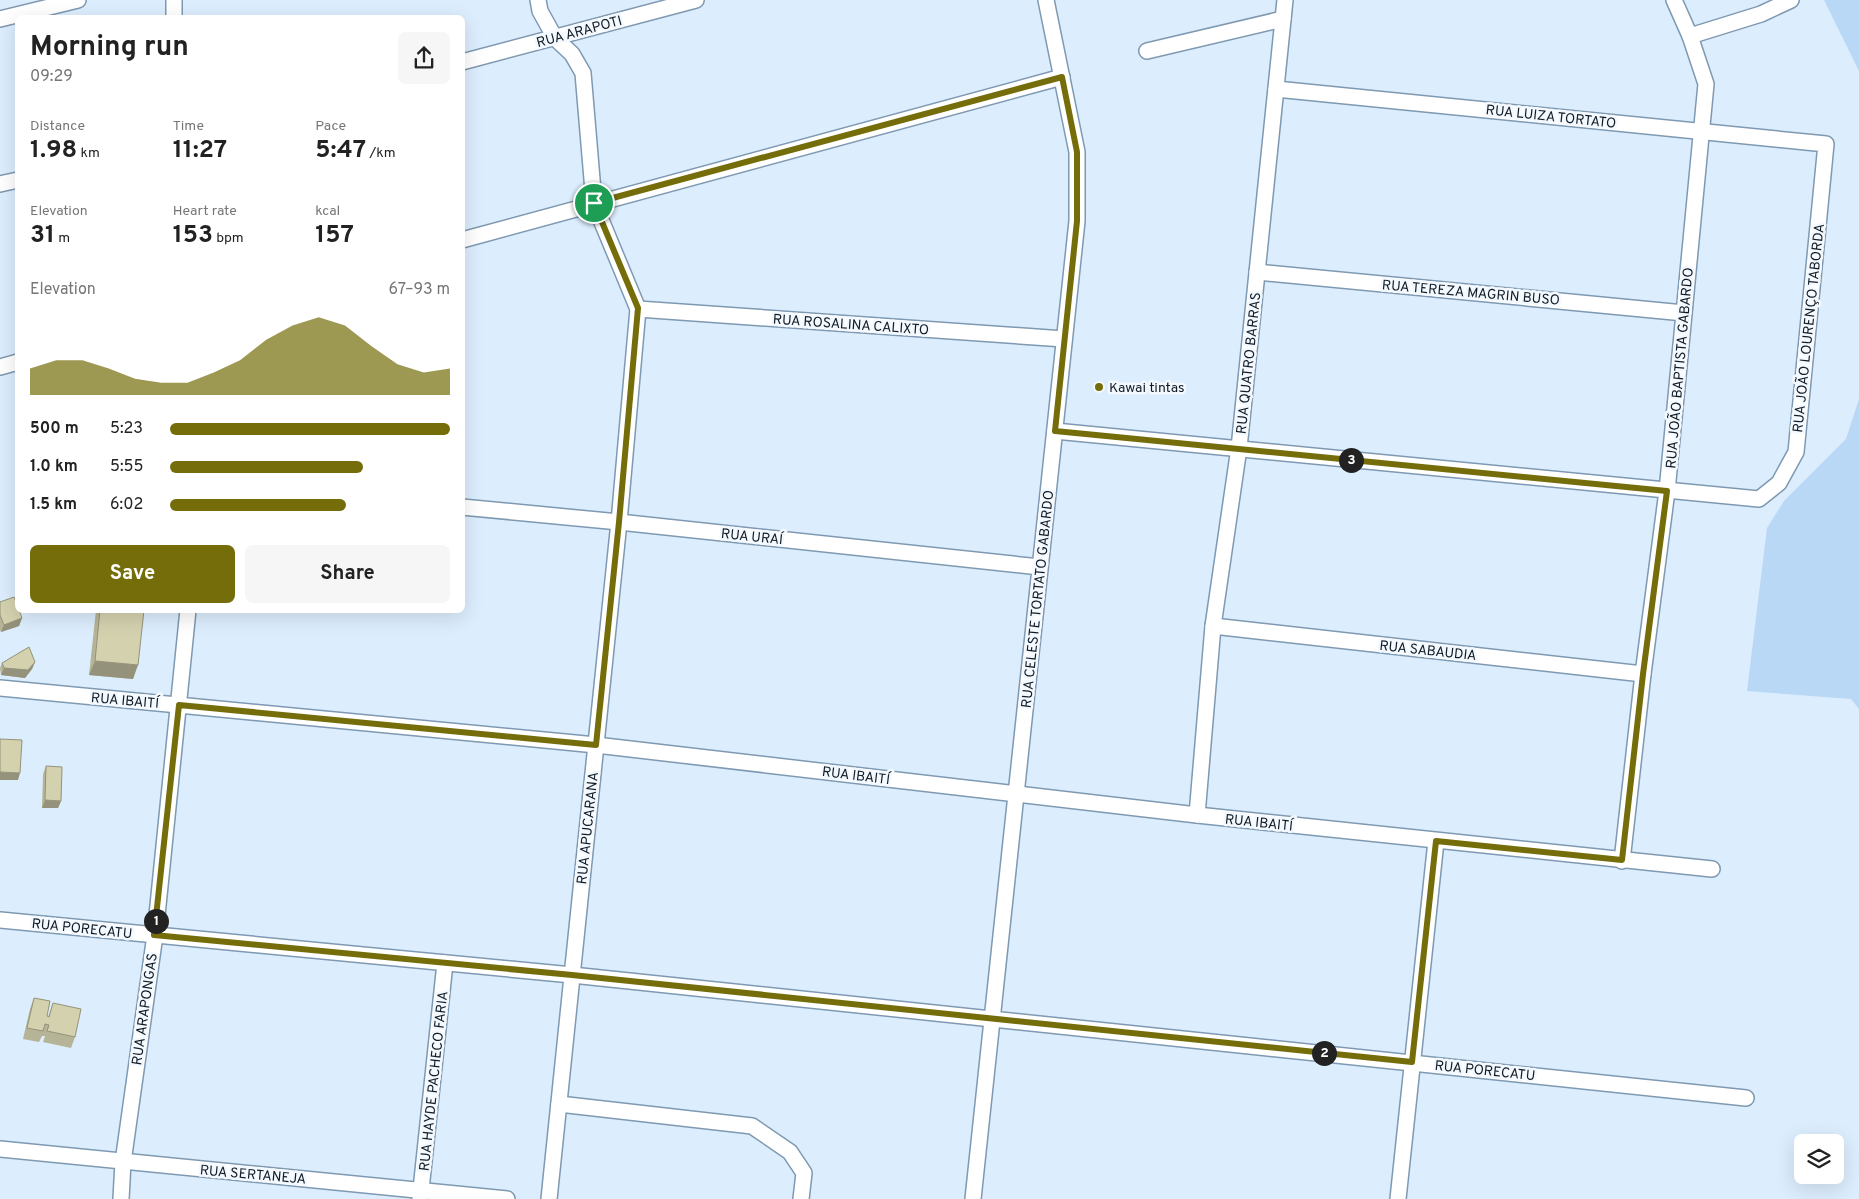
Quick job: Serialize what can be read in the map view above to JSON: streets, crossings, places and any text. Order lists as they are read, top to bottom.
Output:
{
  "streets": {
    "street": [
      "RUA ARAPOTI",
      "RUA LUIZA TORTATO",
      "RUA TEREZA MAGRIN BUSO",
      "RUA ROSALINA CALIXTO",
      "RUA JOÃO LOURENÇO TABORDA",
      "RUA QUATRO BARRAS",
      "RUA JOÃO BAPTISTA GABARDO",
      "RUA URAÍ",
      "RUA CELESTE TORTATO GABARDO",
      "RUA SABAUDIA",
      "RUA IBAITÍ",
      "RUA APUCARANA",
      "RUA PORECATU",
      "RUA ARAPONGAS",
      "RUA HAYDE PACHECO FARIA",
      "RUA SERTANEJA"
    ]
  },
  "crossings": [
    ["RUA ARAPOTI", "RUA APUCARANA"],
    ["RUA LUIZA TORTATO", "RUA JOÃO LOURENÇO TABORDA"],
    ["RUA LUIZA TORTATO", "RUA QUATRO BARRAS"],
    ["RUA LUIZA TORTATO", "RUA JOÃO BAPTISTA GABARDO"],
    ["RUA TEREZA MAGRIN BUSO", "RUA QUATRO BARRAS"],
    ["RUA TEREZA MAGRIN BUSO", "RUA JOÃO BAPTISTA GABARDO"],
    ["RUA ROSALINA CALIXTO", "RUA CELESTE TORTATO GABARDO"],
    ["RUA ROSALINA CALIXTO", "RUA APUCARANA"],
    ["RUA JOÃO LOURENÇO TABORDA", "RUA JOÃO BAPTISTA GABARDO"],
    ["RUA QUATRO BARRAS", "RUA SABAUDIA"],
    ["RUA QUATRO BARRAS", "RUA IBAITÍ"],
    ["RUA JOÃO BAPTISTA GABARDO", "RUA SABAUDIA"],
    ["RUA JOÃO BAPTISTA GABARDO", "RUA IBAITÍ"],
    ["RUA URAÍ", "RUA CELESTE TORTATO GABARDO"],
    ["RUA URAÍ", "RUA APUCARANA"],
    ["RUA CELESTE TORTATO GABARDO", "RUA IBAITÍ"],
    ["RUA CELESTE TORTATO GABARDO", "RUA PORECATU"],
    ["RUA IBAITÍ", "RUA APUCARANA"],
    ["RUA IBAITÍ", "RUA ARAPONGAS"],
    ["RUA APUCARANA", "RUA PORECATU"],
    ["RUA PORECATU", "RUA ARAPONGAS"],
    ["RUA PORECATU", "RUA HAYDE PACHECO FARIA"],
    ["RUA ARAPONGAS", "RUA SERTANEJA"],
    ["RUA HAYDE PACHECO FARIA", "RUA SERTANEJA"]
  ],
  "places": ["Kawai tintas"],
  "page": {
    "heading": ["Morning run", "09:29"],
    "stats": [
      ["Distance", "1.98 km"],
      ["Time", "11:27"],
      ["Pace", "5:47 /km"],
      ["Elevation", "31 m"],
      ["Heart rate", "153 bpm"],
      ["kcal", "157"]
    ],
    "chart": ["Elevation", "67–93 m"],
    "list": [
      {
        "name": "500 m",
        "note": "5:23"
      },
      {
        "name": "1.0 km",
        "note": "5:55"
      },
      {
        "name": "1.5 km",
        "note": "6:02"
      }
    ],
    "pins": ["3", "1", "2"],
    "buttons": ["Save", "Share"]
  }
}
